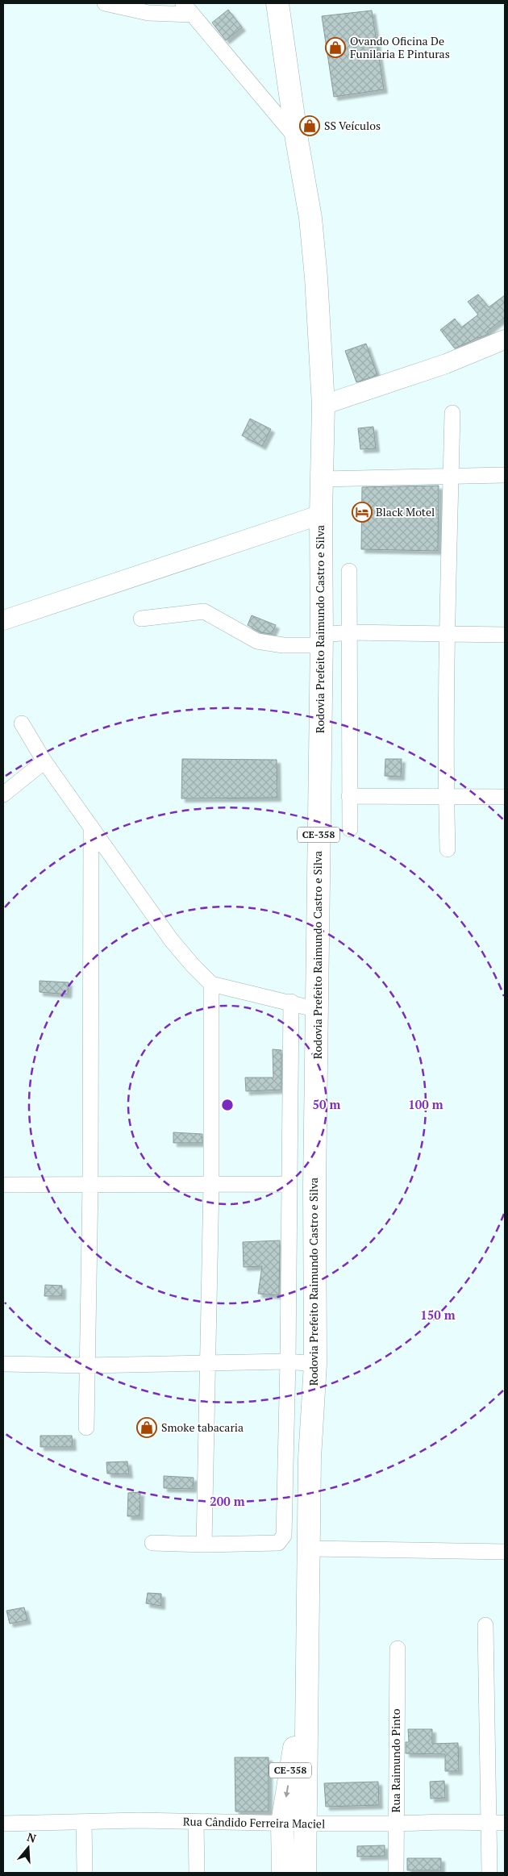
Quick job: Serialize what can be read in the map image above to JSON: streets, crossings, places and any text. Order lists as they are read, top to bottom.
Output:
{
  "streets": {
    "main road": ["Rodovia Prefeito Raimundo Castro e Silva", "CE-358"],
    "street": ["Rua Raimundo Pinto", "Rua Cândido Ferreira Maciel"]
  },
  "crossings": [
    ["Rodovia Prefeito Raimundo Castro e Silva", "CE-358"],
    ["CE-358", "Rua Cândido Ferreira Maciel"],
    ["Rua Raimundo Pinto", "Rua Cândido Ferreira Maciel"]
  ],
  "places": {
    "shop": ["Ovando Oficina De Funilaria E Pinturas", "SS Veículos", "Smoke tabacaria"],
    "hotel": ["Black Motel"]
  },
  "north": "top",
  "rings": [
    "50 m",
    "100 m",
    "150 m",
    "200 m"
  ]
}
